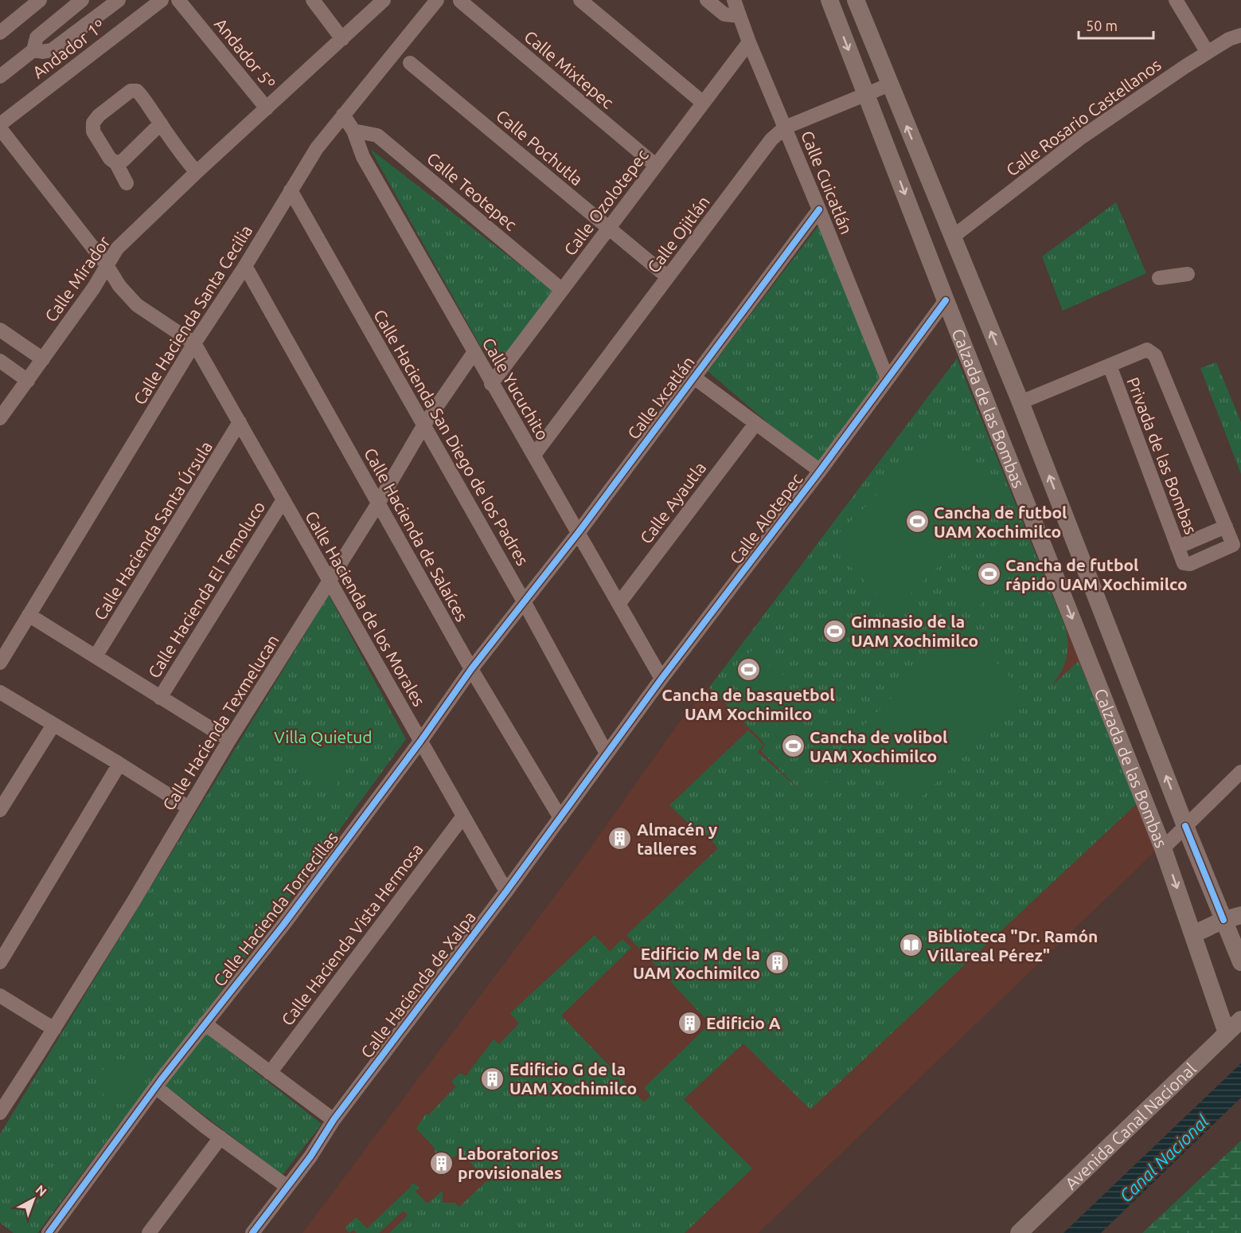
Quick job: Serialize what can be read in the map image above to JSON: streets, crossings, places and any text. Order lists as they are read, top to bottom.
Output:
{
  "streets": {
    "main road": ["Calzada de las Bombas", "Avenida Canal Nacional"],
    "street": [
      "Andador 1º",
      "Andador 5º",
      "Calle Mixtepec",
      "Calle Rosario Castellanos",
      "Calle Pochutla",
      "Calle Cuicatlán",
      "Calle Teotepec",
      "Calle Ozolotepec",
      "Calle Ojitlán",
      "Calle Mirador",
      "Calle Hacienda Santa Cecilia",
      "Calle Yucuchito",
      "Calle Ixcatlán",
      "Calle Hacienda San Diego de los Padres",
      "Privada de las Bombas",
      "Calle Ayautla",
      "Calle Alotepec",
      "Calle Hacienda Santa Úrsula",
      "Calle Hacienda de Salaíces",
      "Calle Hacienda El Temoluco",
      "Calle Hacienda de los Morales",
      "Calle Hacienda Texmelucan",
      "Calle Hacienda Torrecillas",
      "Calle Hacienda Vista Hermosa",
      "Calle Hacienda de Xalpa"
    ]
  },
  "crossings": [
    ["Andador 5º", "Calle Mirador"],
    ["Calle Mixtepec", "Calle Ozolotepec"],
    ["Calle Rosario Castellanos", "Calzada de las Bombas"],
    ["Calle Pochutla", "Calle Ozolotepec"],
    ["Calle Pochutla", "Calle Ojitlán"],
    ["Calle Cuicatlán", "Calle Ozolotepec"],
    ["Calle Cuicatlán", "Calle Ojitlán"],
    ["Calle Cuicatlán", "Calle Ixcatlán"],
    ["Calle Cuicatlán", "Calle Alotepec"],
    ["Calle Teotepec", "Calle Ozolotepec"],
    ["Calle Teotepec", "Calle Yucuchito"],
    ["Calle Ozolotepec", "Calle Yucuchito"],
    ["Calle Ojitlán", "Calle Yucuchito"],
    ["Calle Ojitlán", "Calzada de las Bombas"],
    ["Calle Hacienda Santa Cecilia", "Calle Yucuchito"],
    ["Calle Hacienda Santa Cecilia", "Calle Hacienda San Diego de los Padres"],
    ["Calle Hacienda Santa Cecilia", "Calle Hacienda de Salaíces"],
    ["Calle Hacienda Santa Cecilia", "Calle Hacienda de los Morales"],
    ["Calle Yucuchito", "Calle Ixcatlán"],
    ["Calle Yucuchito", "Calle Ayautla"],
    ["Calle Yucuchito", "Calle Alotepec"],
    ["Calle Yucuchito", "Calle Hacienda Texmelucan"],
    ["Calle Ixcatlán", "Calle Hacienda San Diego de los Padres"],
    ["Calle Ixcatlán", "Calle Hacienda Torrecillas"],
    ["Calzada de las Bombas", "Privada de las Bombas"],
    ["Calzada de las Bombas", "Calle Alotepec"],
    ["Calzada de las Bombas", "Avenida Canal Nacional"],
    ["Calle Hacienda San Diego de los Padres", "Calle Alotepec"],
    ["Calle Hacienda San Diego de los Padres", "Calle Hacienda Texmelucan"],
    ["Calle Hacienda San Diego de los Padres", "Calle Hacienda Torrecillas"],
    ["Calle Hacienda San Diego de los Padres", "Calle Hacienda de Xalpa"],
    ["Calle Alotepec", "Calle Hacienda de Xalpa"],
    ["Calle Hacienda Santa Úrsula", "Calle Hacienda de los Morales"],
    ["Calle Hacienda de Salaíces", "Calle Hacienda Texmelucan"],
    ["Calle Hacienda de Salaíces", "Calle Hacienda Torrecillas"],
    ["Calle Hacienda de Salaíces", "Calle Hacienda de Xalpa"],
    ["Calle Hacienda El Temoluco", "Calle Hacienda de los Morales"],
    ["Calle Hacienda de los Morales", "Calle Hacienda Texmelucan"],
    ["Calle Hacienda de los Morales", "Calle Hacienda Torrecillas"],
    ["Calle Hacienda de los Morales", "Calle Hacienda Vista Hermosa"],
    ["Calle Hacienda de los Morales", "Calle Hacienda de Xalpa"]
  ],
  "water": ["Canal Nacional"],
  "parks": ["Villa Quietud"],
  "places": {
    "sports": [
      "Cancha de futbol UAM Xochimilco",
      "Cancha de futbol rápido UAM Xochimilco",
      "Gimnasio de la UAM Xochimilco",
      "Cancha de basquetbol UAM Xochimilco",
      "Cancha de volibol UAM Xochimilco"
    ],
    "building": [
      "Almacén y talleres",
      "Edificio M de la UAM Xochimilco",
      "Edificio A",
      "Edificio G de la UAM Xochimilco",
      "Laboratorios provisionales"
    ],
    "library": ["Biblioteca \"Dr. Ramón Villareal Pérez\""]
  },
  "scale_bar": "50 m",
  "north": "top right"
}
